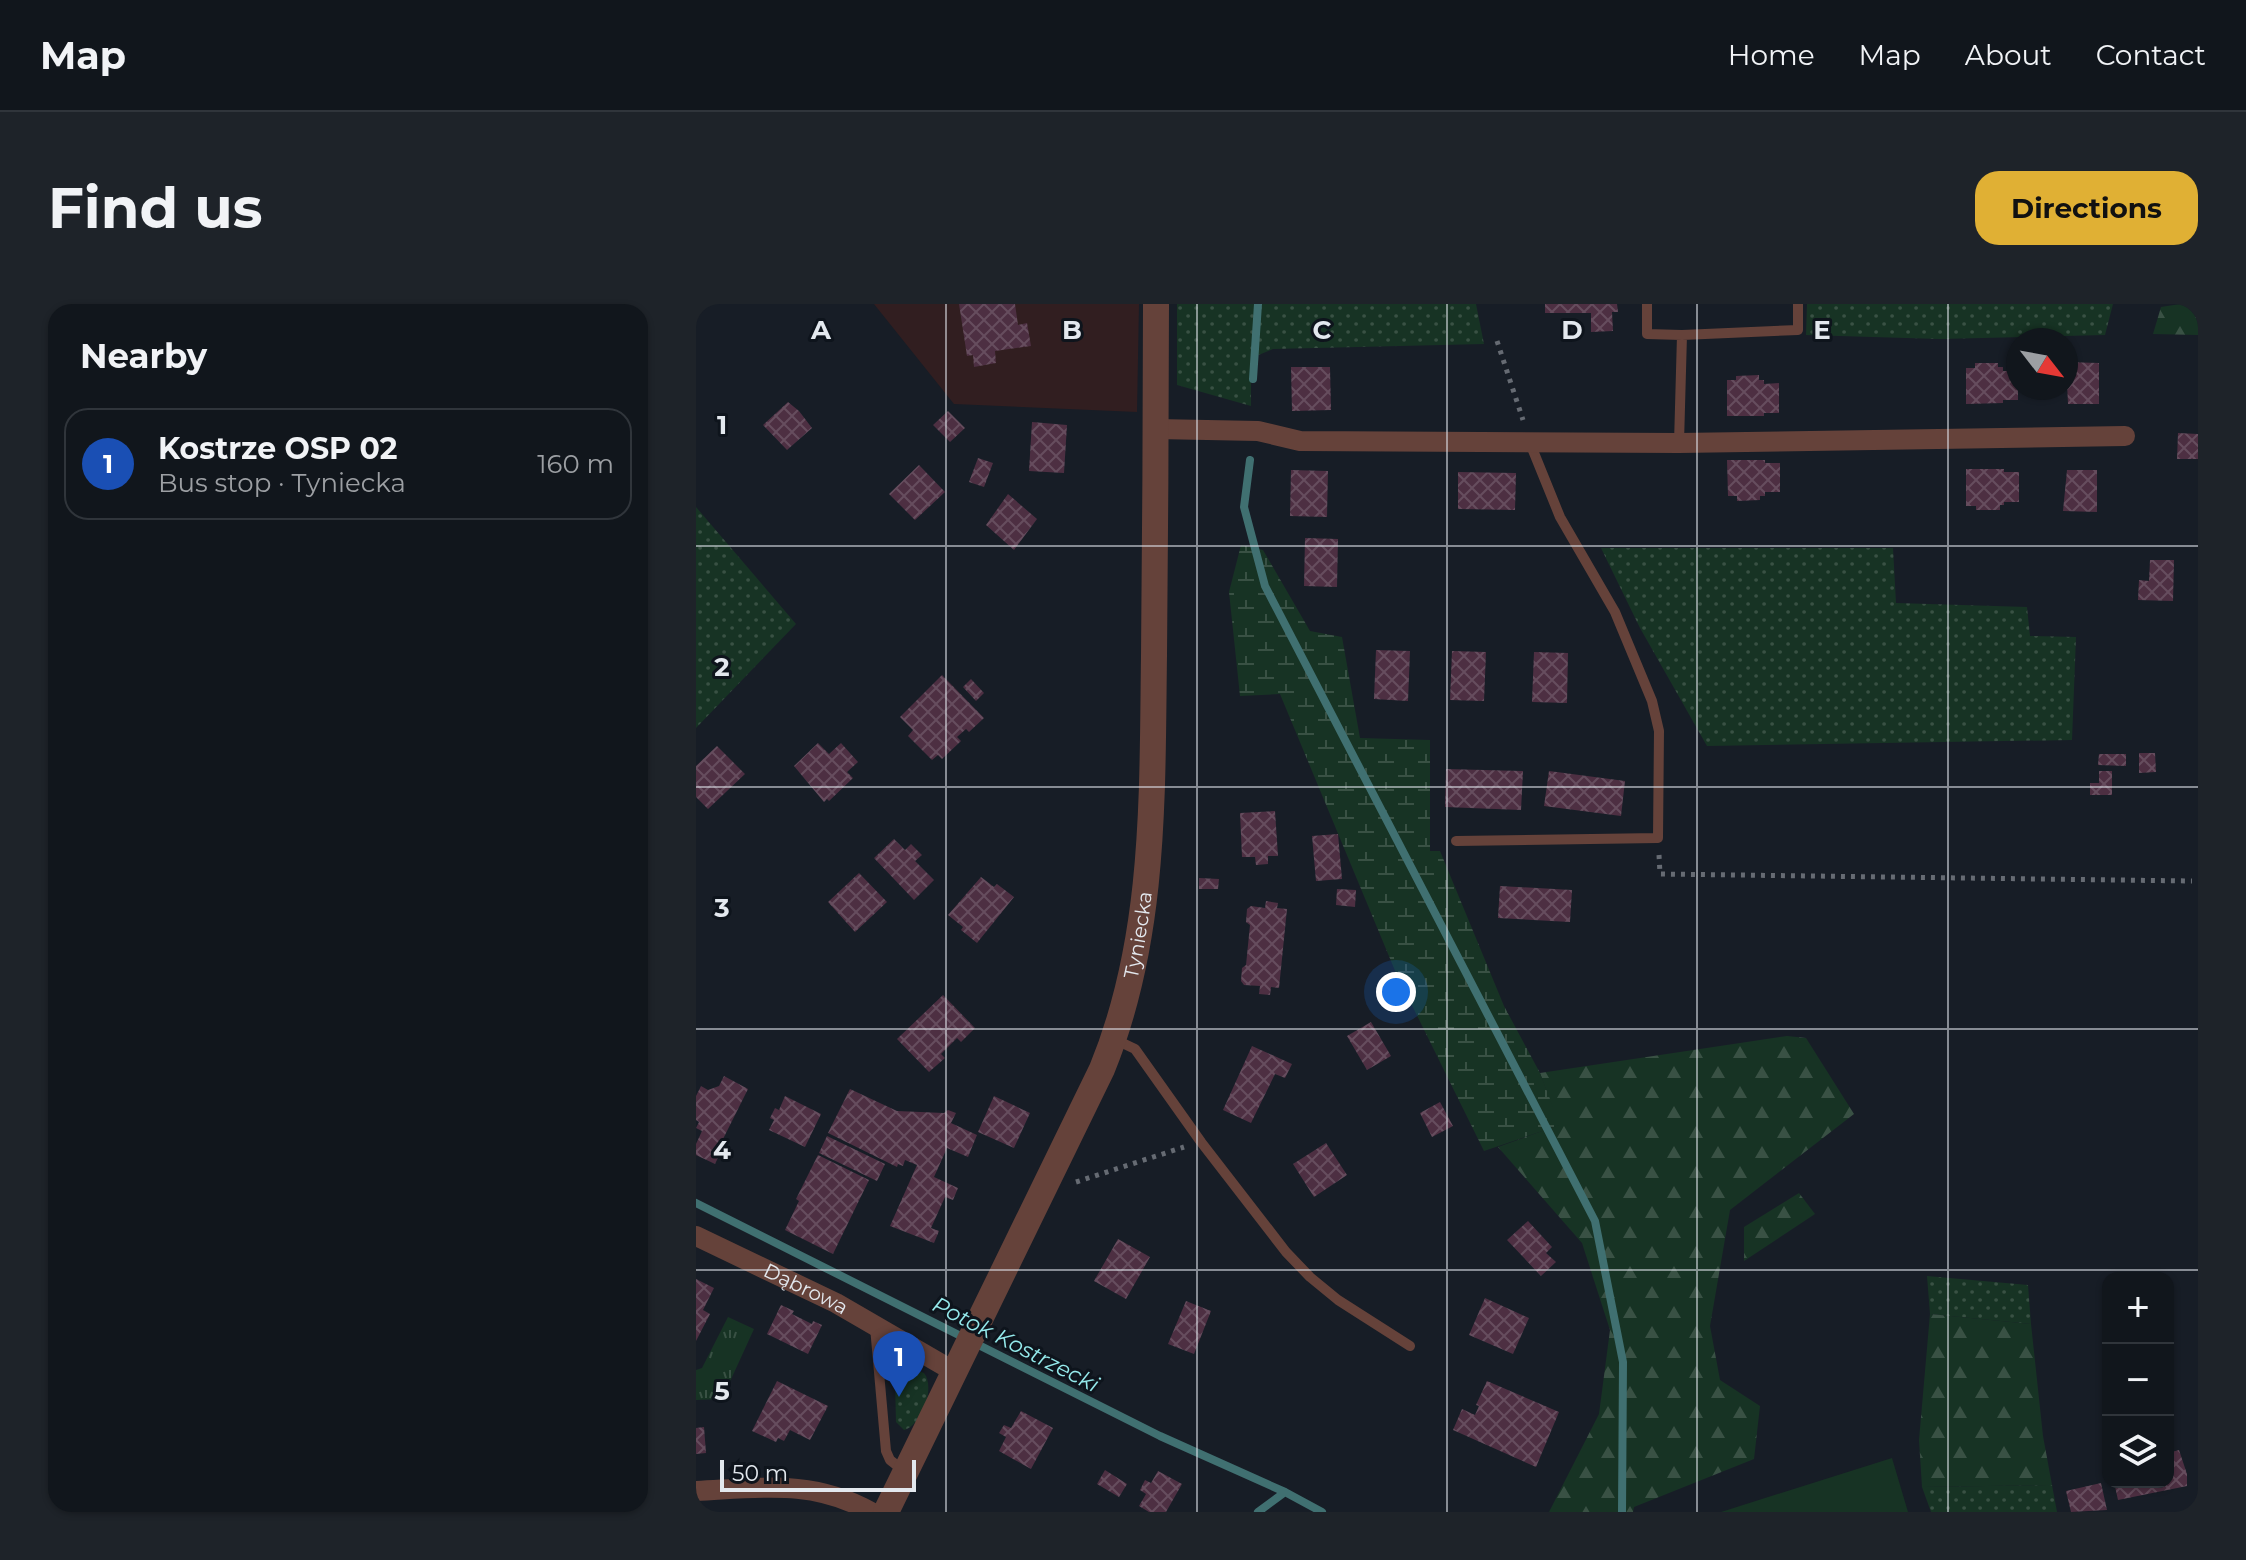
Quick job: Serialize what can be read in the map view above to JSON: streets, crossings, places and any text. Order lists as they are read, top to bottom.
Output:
{
  "streets": {
    "street": ["Tyniecka", "Dąbrowa"]
  },
  "crossings": [
    ["Tyniecka", "Dąbrowa"]
  ],
  "water": ["Potok Kostrzecki"],
  "scale_bar": "50 m",
  "north": "bottom right",
  "page": {
    "header": "Map",
    "nav": [
      "Home",
      "Map",
      "About",
      "Contact"
    ],
    "buttons": "Directions",
    "title": "Find us",
    "heading": "Nearby",
    "list": [
      {
        "mark": "1",
        "name": "Kostrze OSP 02",
        "note": "Bus stop · Tyniecka",
        "value": "160 m"
      }
    ],
    "map_buttons": ["+", "−"],
    "pins": "1",
    "scale": "50 m"
  },
  "grid": {
    "columns": [
      "A",
      "B",
      "C",
      "D",
      "E"
    ],
    "rows": [
      "1",
      "2",
      "3",
      "4",
      "5"
    ]
  }
}
